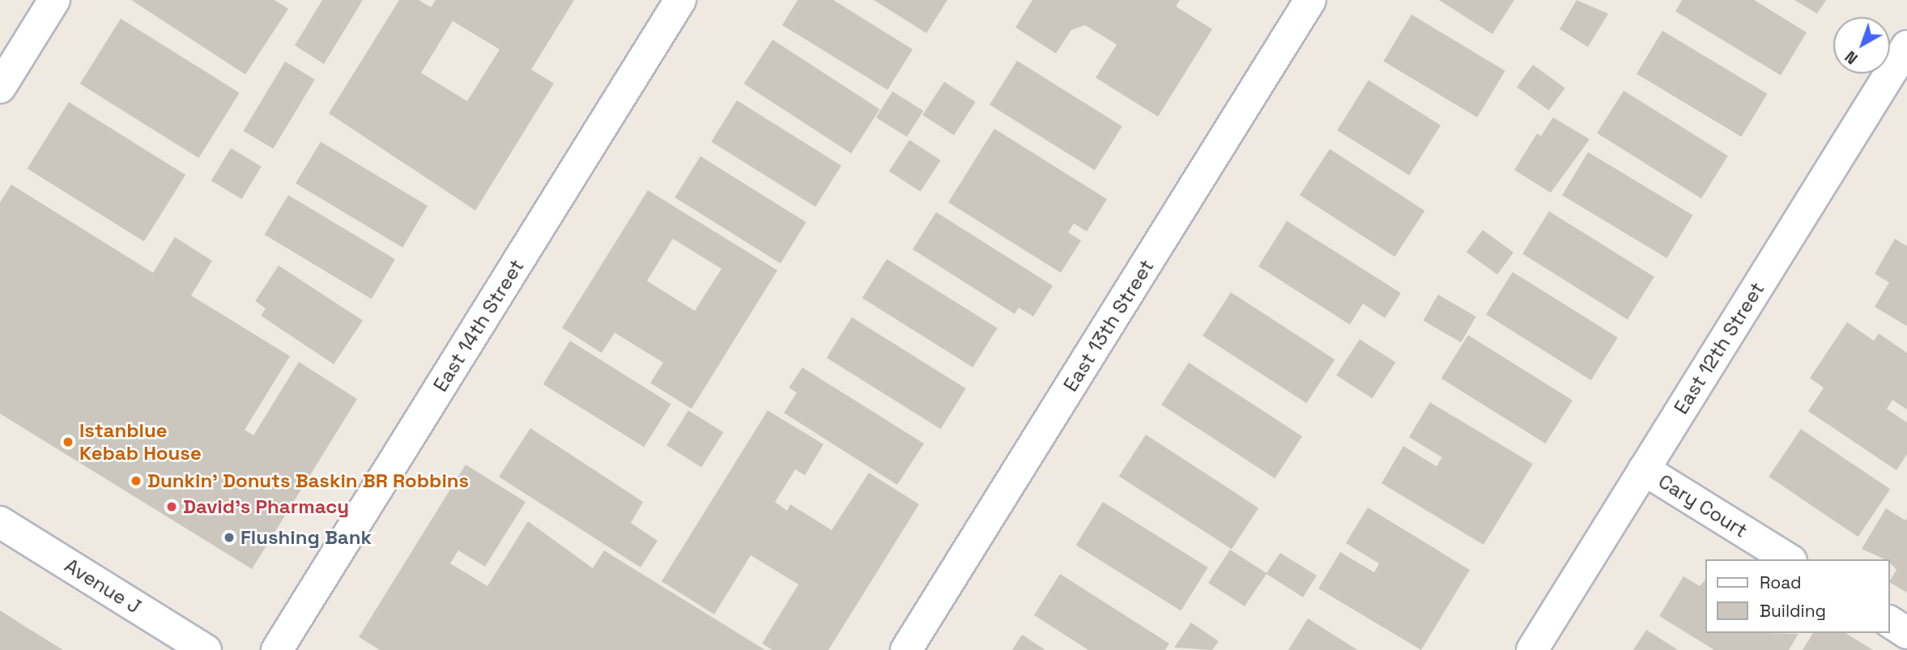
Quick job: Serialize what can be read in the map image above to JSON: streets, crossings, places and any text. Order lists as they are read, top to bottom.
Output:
{
  "streets": {
    "street": [
      "East 14th Street",
      "East 13th Street",
      "East 12th Street",
      "Cary Court",
      "Avenue J"
    ]
  },
  "crossings": [
    ["East 12th Street", "Cary Court"]
  ],
  "places": [
    "Istanblue Kebab House",
    "Dunkin' Donuts Baskin BR Robbins",
    "David's Pharmacy",
    "Flushing Bank"
  ],
  "legend": ["Road", "Building"],
  "north": "bottom left"
}
